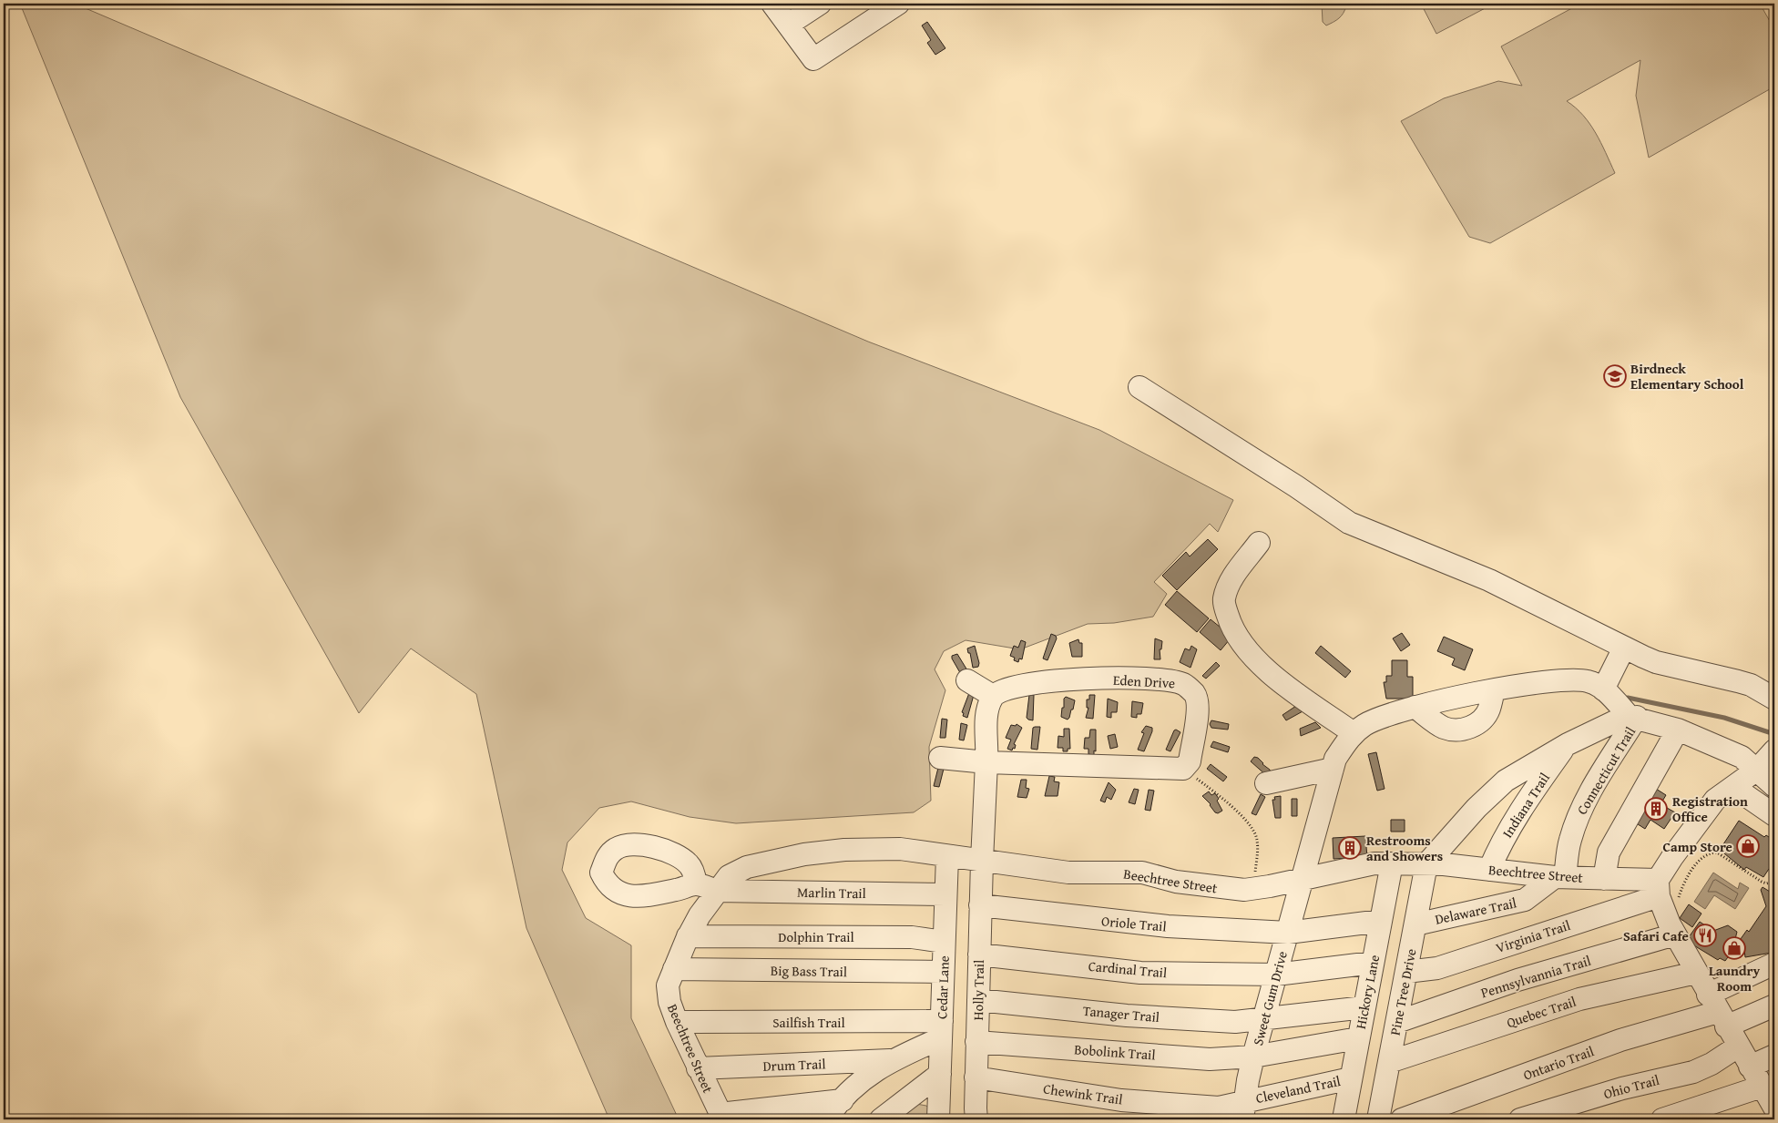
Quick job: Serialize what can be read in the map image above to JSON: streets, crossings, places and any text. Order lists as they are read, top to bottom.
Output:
{
  "streets": {
    "street": [
      "Eden Drive",
      "Connecticut Trail",
      "Indiana Trail",
      "Beechtree Street",
      "Marlin Trail",
      "Delaware Trail",
      "Oriole Trail",
      "Dolphin Trail",
      "Virginia Trail",
      "Cardinal Trail",
      "Big Bass Trail",
      "Pennsylvannia Trail",
      "Cedar Lane",
      "Holly Trail",
      "Hickory Lane",
      "Pine Tree Drive",
      "Sweet Gum Drive",
      "Quebec Trail",
      "Tanager Trail",
      "Sailfish Trail",
      "Bobolink Trail",
      "Ontario Trail",
      "Drum Trail",
      "Ohio Trail",
      "Cleveland Trail",
      "Chewink Trail"
    ]
  },
  "crossings": [
    ["Connecticut Trail", "Beechtree Street"],
    ["Connecticut Trail", "Delaware Trail"],
    ["Indiana Trail", "Beechtree Street"],
    ["Beechtree Street", "Marlin Trail"],
    ["Beechtree Street", "Delaware Trail"],
    ["Beechtree Street", "Dolphin Trail"],
    ["Beechtree Street", "Virginia Trail"],
    ["Beechtree Street", "Big Bass Trail"],
    ["Beechtree Street", "Cedar Lane"],
    ["Beechtree Street", "Holly Trail"],
    ["Beechtree Street", "Hickory Lane"],
    ["Beechtree Street", "Pine Tree Drive"],
    ["Beechtree Street", "Sweet Gum Drive"],
    ["Beechtree Street", "Sailfish Trail"],
    ["Beechtree Street", "Drum Trail"],
    ["Marlin Trail", "Cedar Lane"],
    ["Delaware Trail", "Pine Tree Drive"],
    ["Oriole Trail", "Holly Trail"],
    ["Oriole Trail", "Hickory Lane"],
    ["Oriole Trail", "Sweet Gum Drive"],
    ["Dolphin Trail", "Cedar Lane"],
    ["Virginia Trail", "Pine Tree Drive"],
    ["Cardinal Trail", "Holly Trail"],
    ["Cardinal Trail", "Hickory Lane"],
    ["Cardinal Trail", "Sweet Gum Drive"],
    ["Big Bass Trail", "Cedar Lane"],
    ["Pennsylvannia Trail", "Pine Tree Drive"],
    ["Cedar Lane", "Sailfish Trail"],
    ["Holly Trail", "Tanager Trail"],
    ["Holly Trail", "Bobolink Trail"],
    ["Holly Trail", "Chewink Trail"],
    ["Hickory Lane", "Tanager Trail"],
    ["Hickory Lane", "Bobolink Trail"],
    ["Hickory Lane", "Cleveland Trail"],
    ["Pine Tree Drive", "Quebec Trail"],
    ["Sweet Gum Drive", "Tanager Trail"],
    ["Sweet Gum Drive", "Bobolink Trail"],
    ["Sweet Gum Drive", "Cleveland Trail"],
    ["Sweet Gum Drive", "Chewink Trail"],
    ["Cleveland Trail", "Chewink Trail"]
  ],
  "places": {
    "school or university": ["Birdneck Elementary School"],
    "building": ["Registration Office", "Restrooms and Showers"],
    "shop": ["Camp Store", "Laundry Room"],
    "restaurant": ["Safari Cafe"]
  }
}
